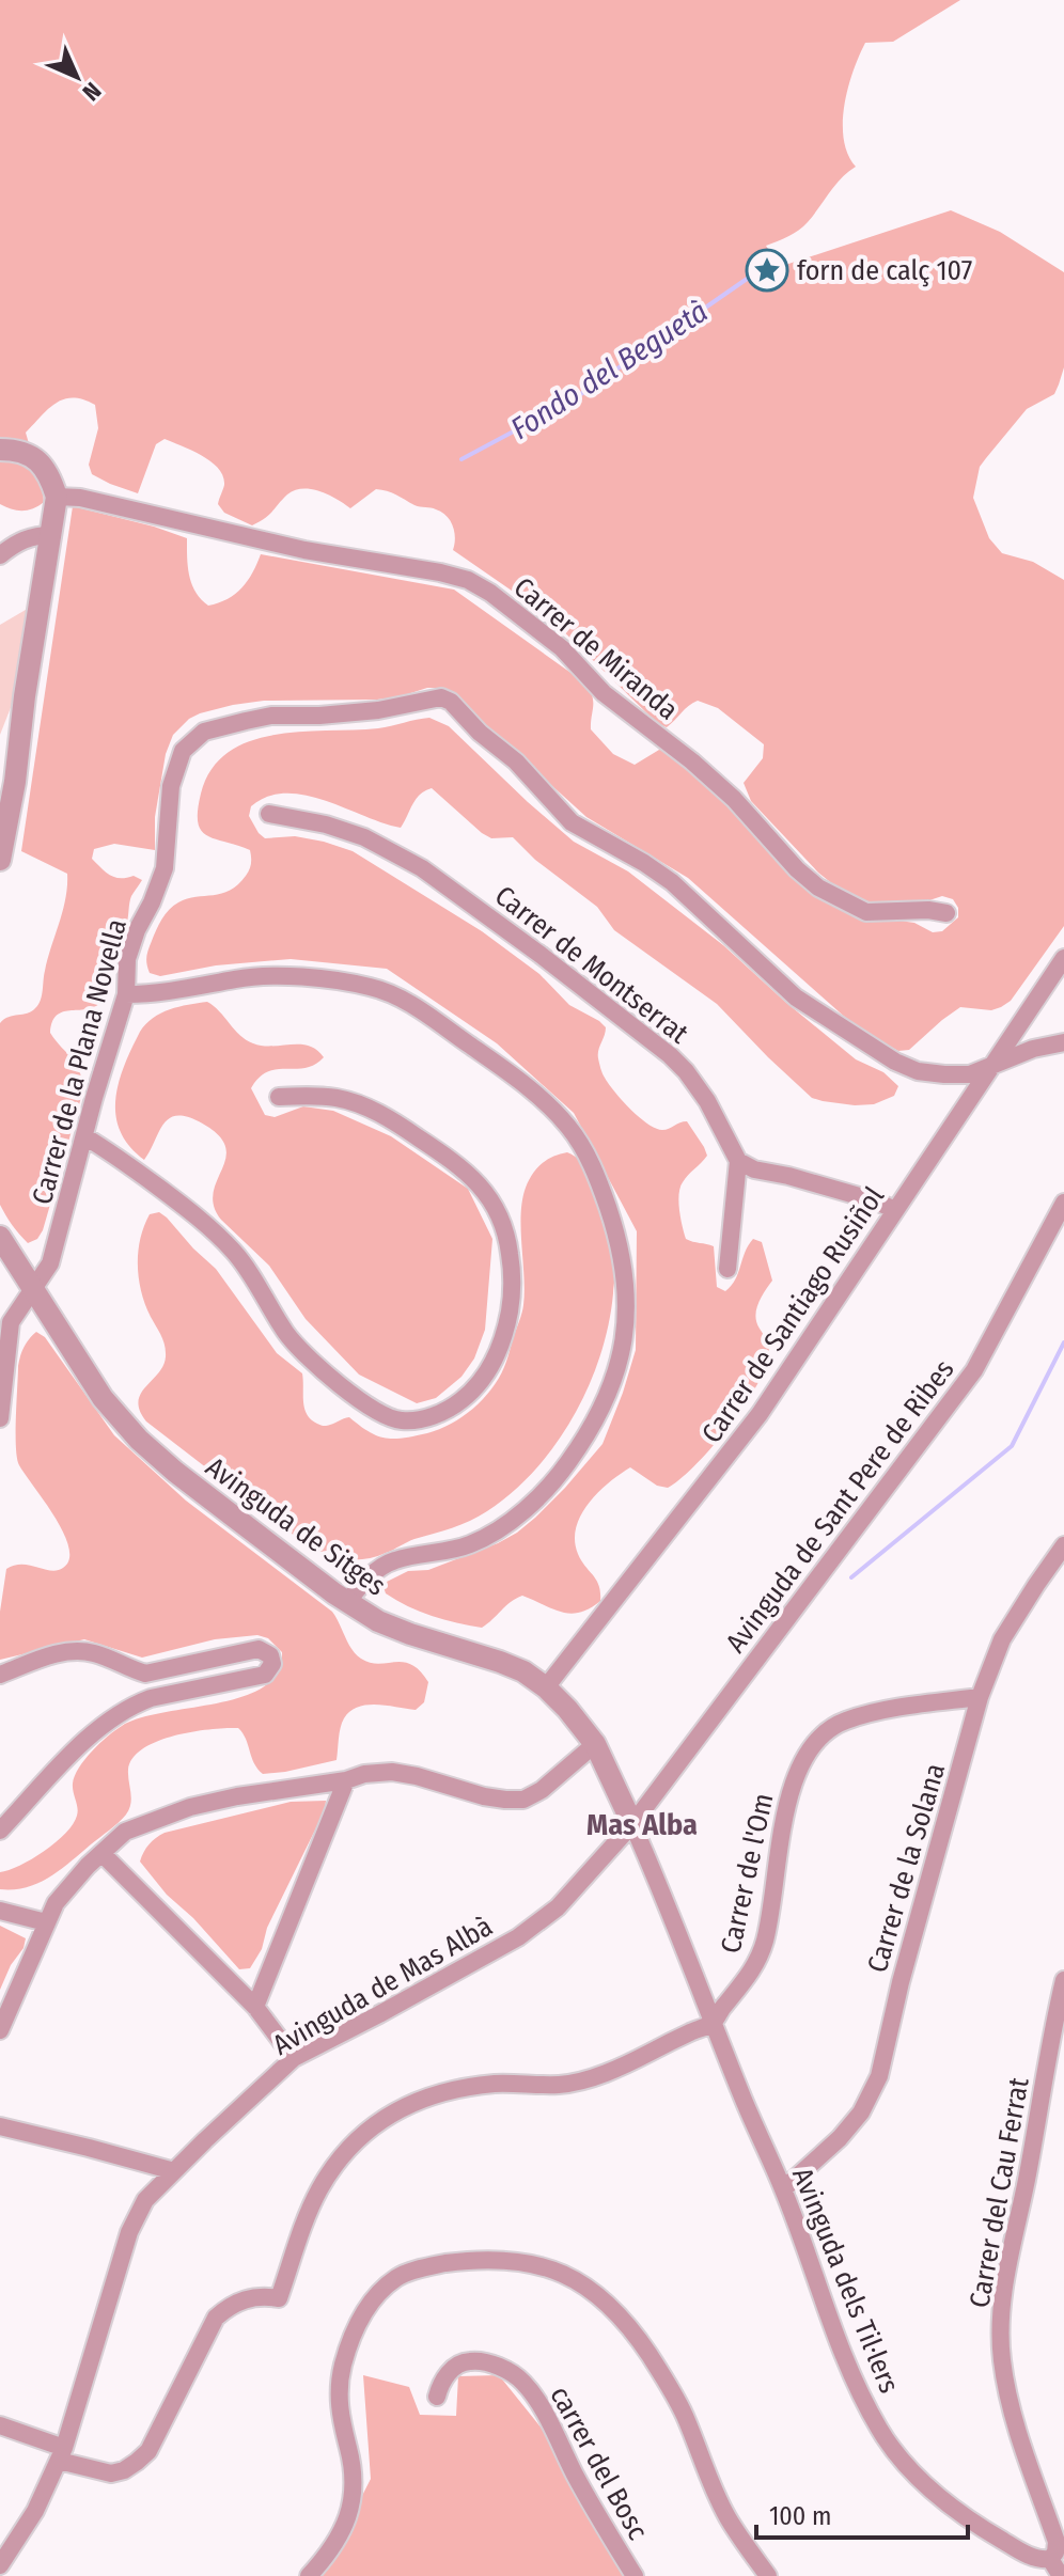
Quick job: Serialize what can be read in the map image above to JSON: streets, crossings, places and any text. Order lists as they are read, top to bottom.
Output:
{
  "streets": {
    "street": [
      "Carrer de Miranda",
      "Carrer de Montserrat",
      "Carrer de la Plana Novella",
      "Carrer de Santiago Rusiñol",
      "Avinguda de Sant Pere de Ribes",
      "Avinguda de Sitges",
      "Carrer de la Solana",
      "Carrer de l'Om",
      "Avinguda de Mas Albà",
      "Carrer del Cau Ferrat",
      "Avinguda dels Til·lers",
      "carrer del Bosc"
    ]
  },
  "crossings": [
    ["Carrer de la Plana Novella", "Carrer de Santiago Rusiñol"],
    ["Carrer de la Plana Novella", "Avinguda de Sitges"],
    ["Carrer de Santiago Rusiñol", "Avinguda de Sitges"],
    ["Avinguda de Sant Pere de Ribes", "Avinguda de Sitges"],
    ["Avinguda de Sant Pere de Ribes", "Avinguda de Mas Albà"],
    ["Avinguda de Sitges", "Carrer de l'Om"],
    ["Avinguda de Sitges", "Avinguda de Mas Albà"],
    ["Avinguda de Sitges", "Avinguda dels Til·lers"],
    ["Carrer de la Solana", "Carrer de l'Om"],
    ["Carrer de la Solana", "Avinguda dels Til·lers"],
    ["Carrer de l'Om", "Avinguda de Mas Albà"],
    ["Carrer de l'Om", "Avinguda dels Til·lers"],
    ["Carrer del Cau Ferrat", "Avinguda dels Til·lers"]
  ],
  "districts": ["Mas Alba"],
  "water": ["Fondo del Beguetà"],
  "places": {
    "place": ["forn de calç 107"]
  },
  "scale_bar": "100 m",
  "north": "bottom right"
}
